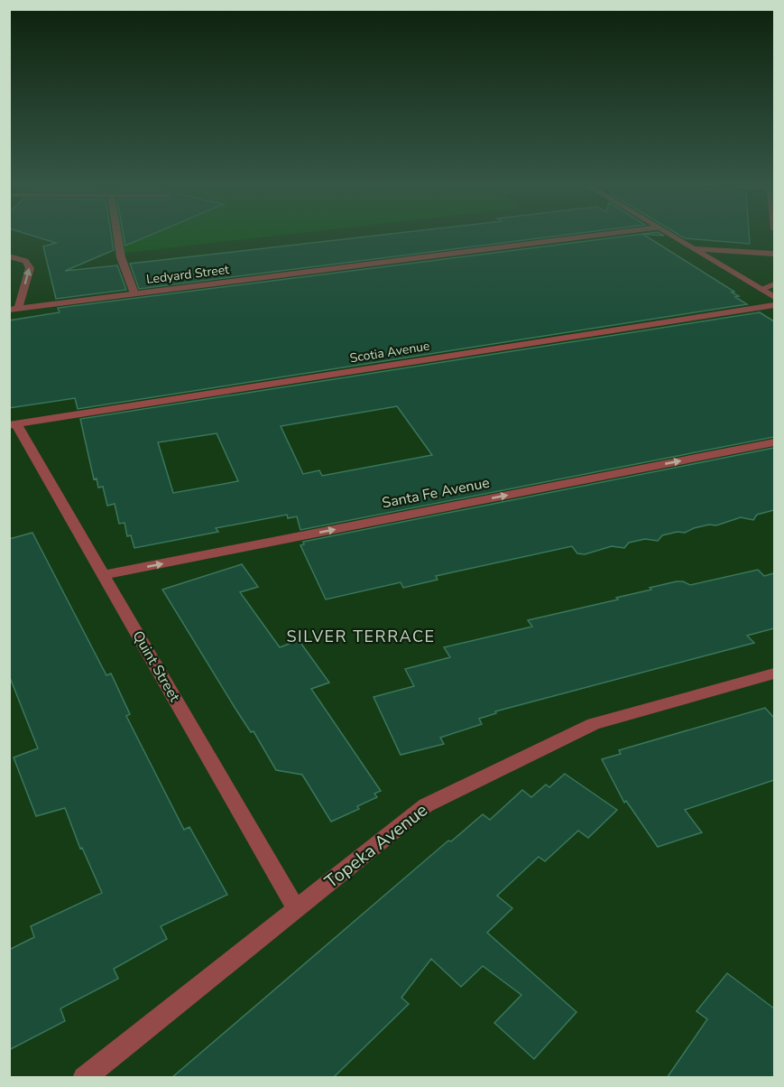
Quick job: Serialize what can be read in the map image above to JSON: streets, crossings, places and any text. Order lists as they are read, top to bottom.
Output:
{
  "streets": {
    "street": [
      "Ledyard Street",
      "Scotia Avenue",
      "Santa Fe Avenue",
      "Quint Street",
      "Topeka Avenue"
    ]
  },
  "crossings": [
    ["Scotia Avenue", "Quint Street"],
    ["Santa Fe Avenue", "Quint Street"],
    ["Quint Street", "Topeka Avenue"]
  ],
  "one_way": ["Santa Fe Avenue"],
  "districts": ["SILVER TERRACE"]
}
